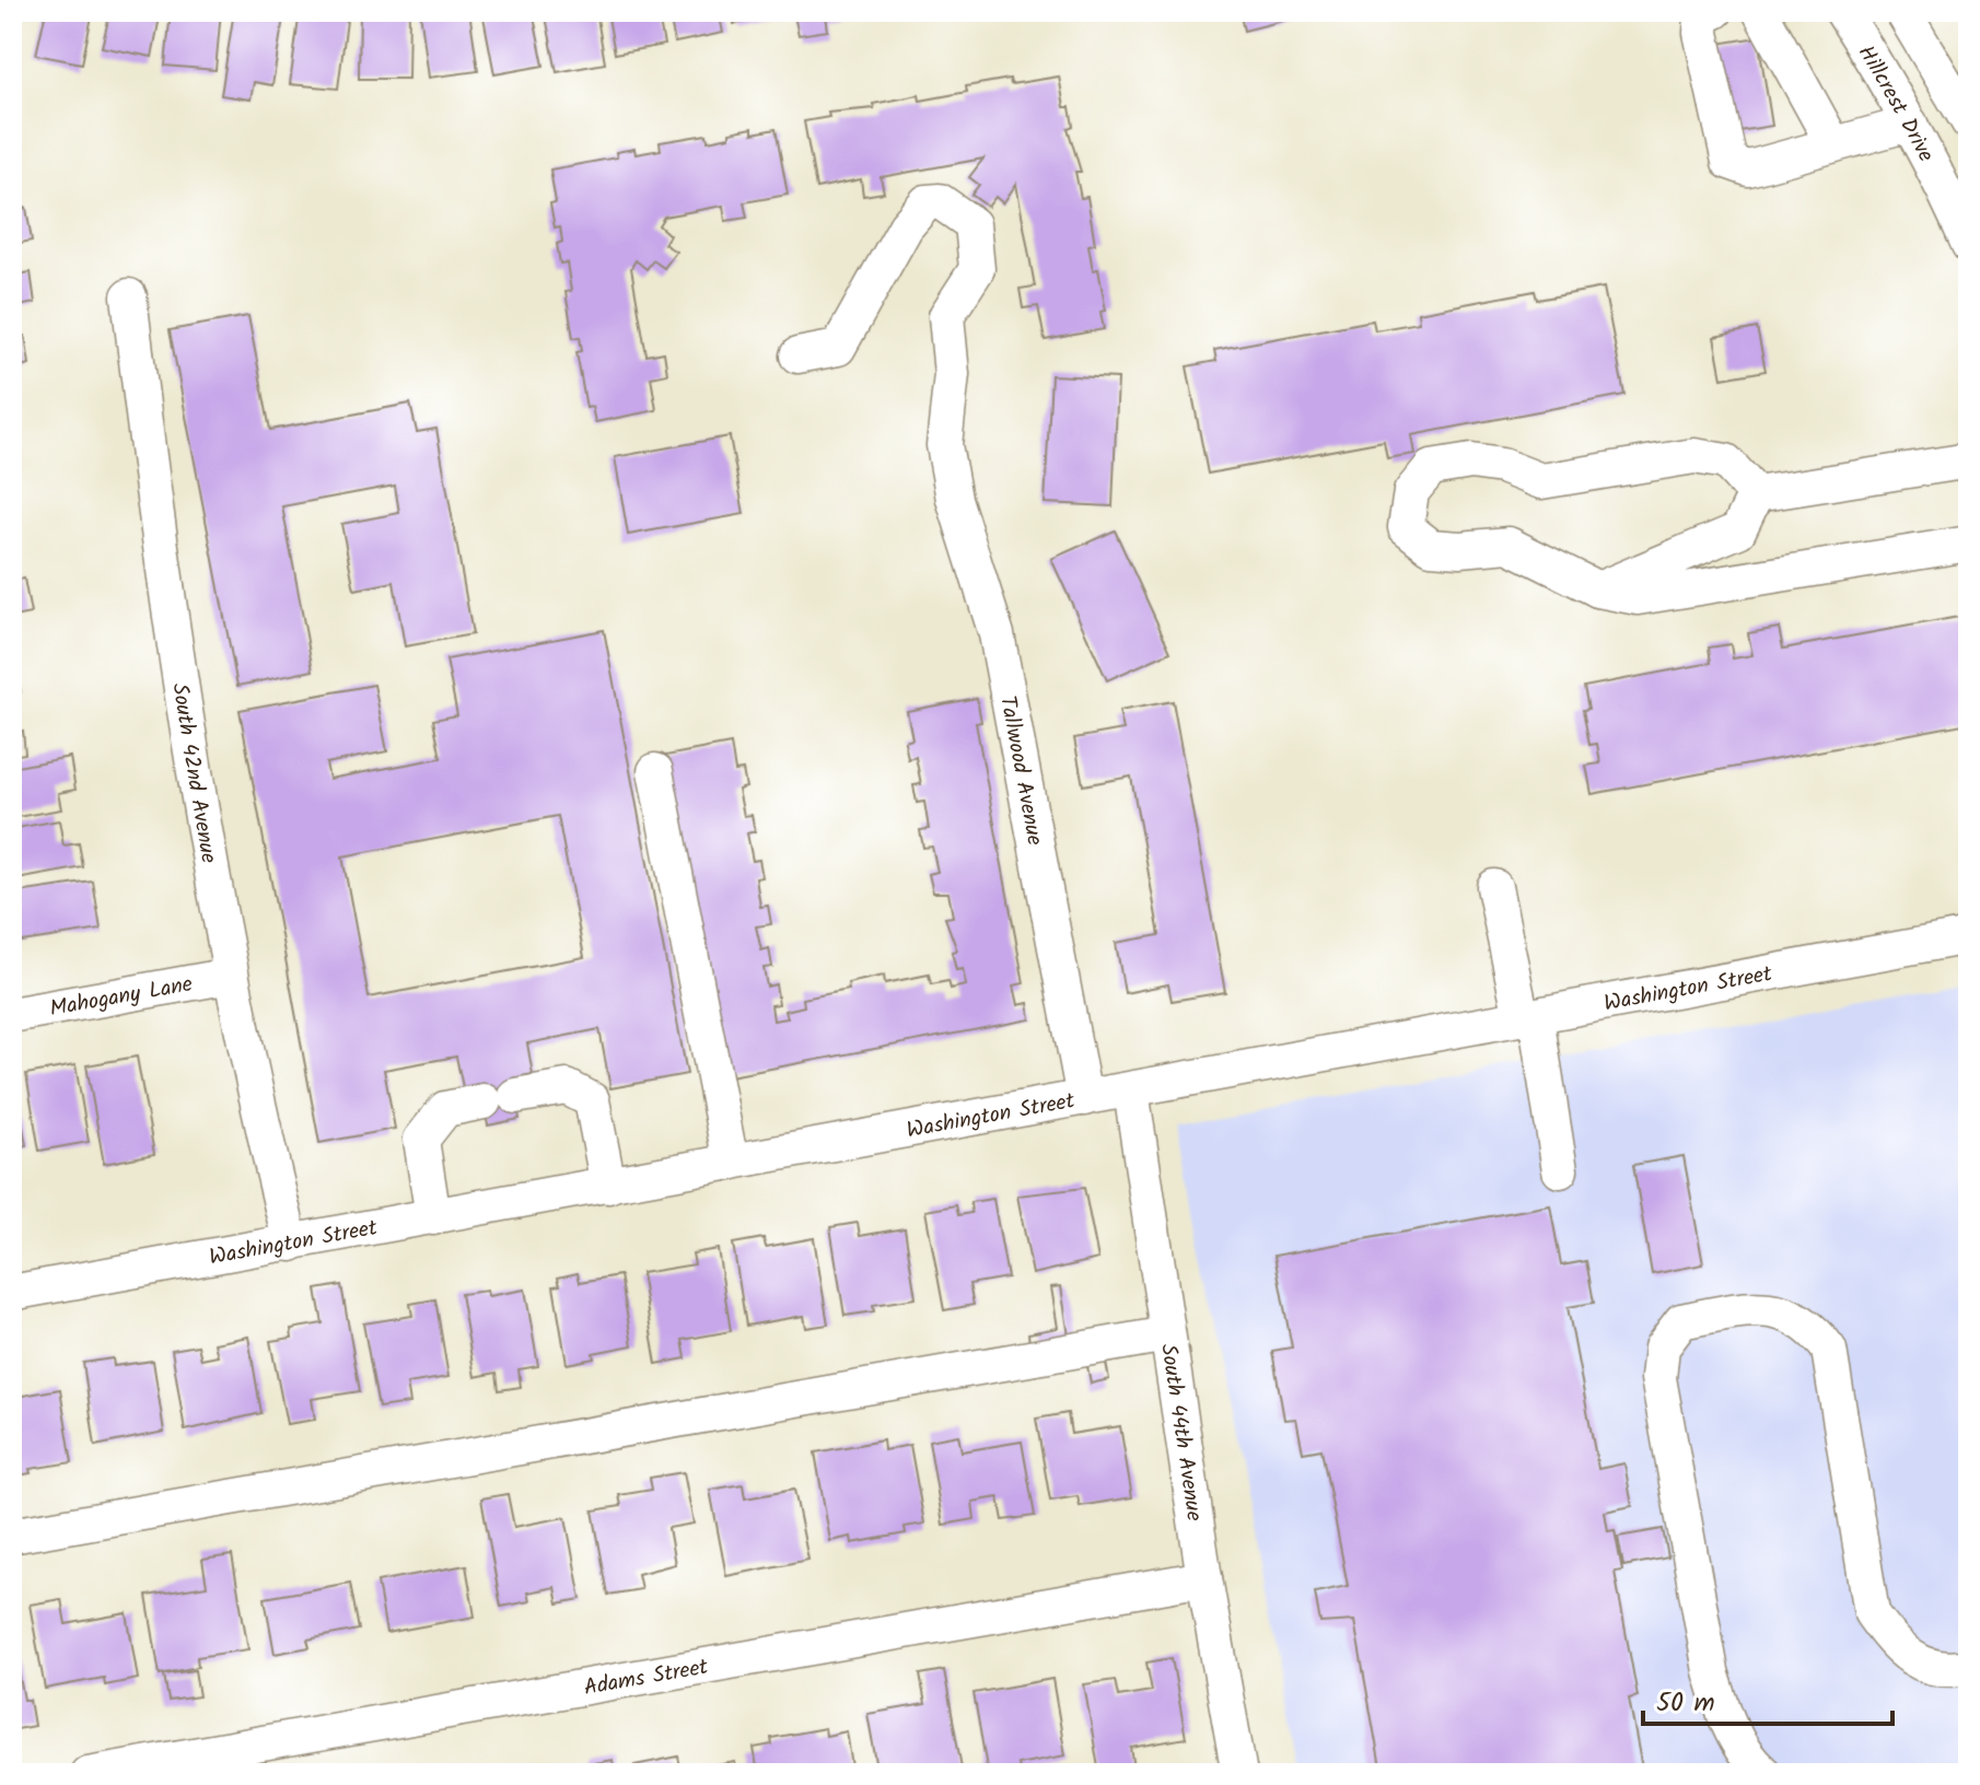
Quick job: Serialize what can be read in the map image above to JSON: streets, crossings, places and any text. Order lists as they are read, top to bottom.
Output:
{
  "streets": {
    "street": [
      "Hillcrest Drive",
      "Tallwood Avenue",
      "South 42nd Avenue",
      "Washington Street",
      "Mahogany Lane",
      "South 44th Avenue",
      "Adams Street"
    ]
  },
  "crossings": [
    ["Tallwood Avenue", "Washington Street"],
    ["South 42nd Avenue", "Washington Street"],
    ["South 42nd Avenue", "Mahogany Lane"],
    ["Washington Street", "South 44th Avenue"],
    ["South 44th Avenue", "Adams Street"]
  ],
  "scale_bar": "50 m"
}
